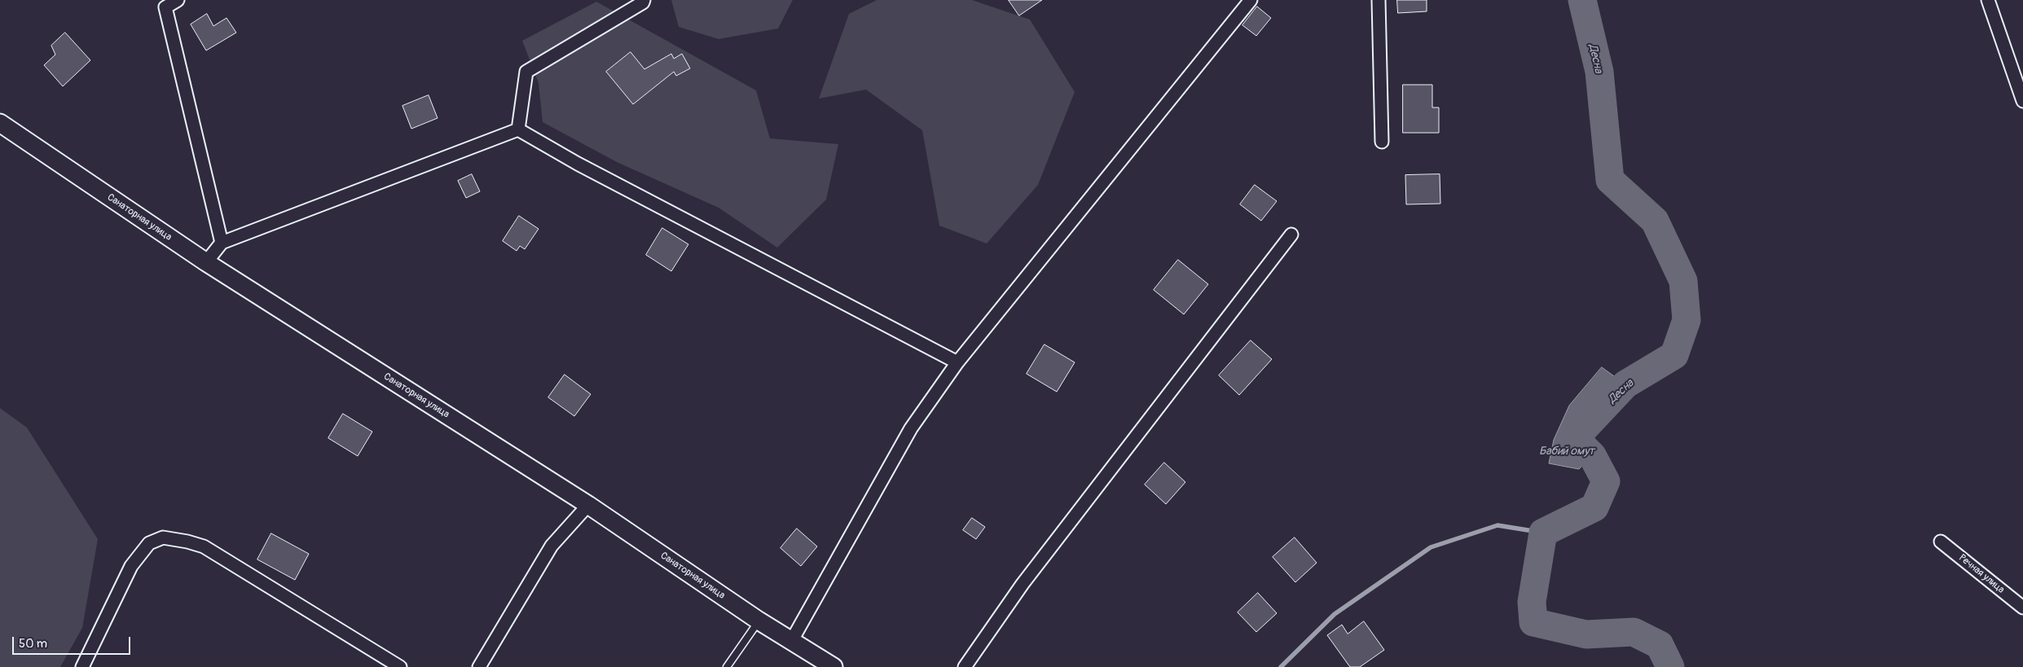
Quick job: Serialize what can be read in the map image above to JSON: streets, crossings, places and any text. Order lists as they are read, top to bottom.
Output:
{
  "streets": {
    "street": ["Санаторная улица", "Речная улица"]
  },
  "water": ["Десна", "Бабий омут"],
  "scale_bar": "50 m"
}
